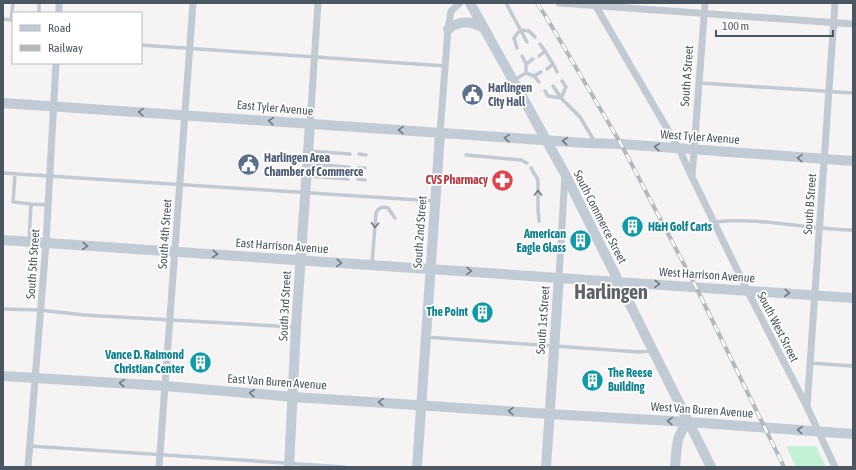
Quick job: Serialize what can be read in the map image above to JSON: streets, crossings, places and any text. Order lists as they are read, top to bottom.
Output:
{
  "streets": {
    "main road": [
      "East Tyler Avenue",
      "West Tyler Avenue",
      "South Commerce Street",
      "South 2nd Street",
      "East Harrison Avenue",
      "West Harrison Avenue",
      "South 3rd Street",
      "South 1st Street",
      "East Van Buren Avenue",
      "West Van Buren Avenue"
    ],
    "street": [
      "South A Street",
      "South B Street",
      "South 4th Street",
      "South 5th Street",
      "South West Street"
    ]
  },
  "crossings": [
    ["South A Street", "West Tyler Avenue"],
    ["East Tyler Avenue", "West Tyler Avenue"],
    ["East Tyler Avenue", "South Commerce Street"],
    ["East Tyler Avenue", "South 2nd Street"],
    ["East Tyler Avenue", "South 4th Street"],
    ["East Tyler Avenue", "South 5th Street"],
    ["East Tyler Avenue", "South 3rd Street"],
    ["West Tyler Avenue", "South B Street"],
    ["West Tyler Avenue", "South Commerce Street"],
    ["West Tyler Avenue", "South West Street"],
    ["South B Street", "West Harrison Avenue"],
    ["South B Street", "South West Street"],
    ["South Commerce Street", "West Harrison Avenue"],
    ["South Commerce Street", "South 1st Street"],
    ["South Commerce Street", "West Van Buren Avenue"],
    ["South 2nd Street", "East Harrison Avenue"],
    ["South 2nd Street", "East Van Buren Avenue"],
    ["South 4th Street", "East Harrison Avenue"],
    ["South 4th Street", "East Van Buren Avenue"],
    ["East Harrison Avenue", "South 5th Street"],
    ["East Harrison Avenue", "West Harrison Avenue"],
    ["East Harrison Avenue", "South 3rd Street"],
    ["East Harrison Avenue", "South 1st Street"],
    ["South 5th Street", "East Van Buren Avenue"],
    ["West Harrison Avenue", "South 1st Street"],
    ["West Harrison Avenue", "South West Street"],
    ["South 3rd Street", "East Van Buren Avenue"],
    ["South 1st Street", "East Van Buren Avenue"],
    ["South 1st Street", "West Van Buren Avenue"],
    ["South West Street", "West Van Buren Avenue"],
    ["East Van Buren Avenue", "West Van Buren Avenue"]
  ],
  "one_way": [
    "East Tyler Avenue",
    "West Tyler Avenue",
    "East Harrison Avenue",
    "West Harrison Avenue",
    "East Van Buren Avenue",
    "West Van Buren Avenue"
  ],
  "districts": ["Harlingen"],
  "places": {
    "public building": ["Harlingen City Hall", "Harlingen Area Chamber of Commerce"],
    "pharmacy": ["CVS Pharmacy"],
    "building": [
      "H&H Golf Carts",
      "American Eagle Glass",
      "The Point",
      "Vance D. Raimond Christian Center",
      "The Reese Building"
    ]
  },
  "legend": ["Road", "Railway"],
  "scale_bar": "100 m"
}
